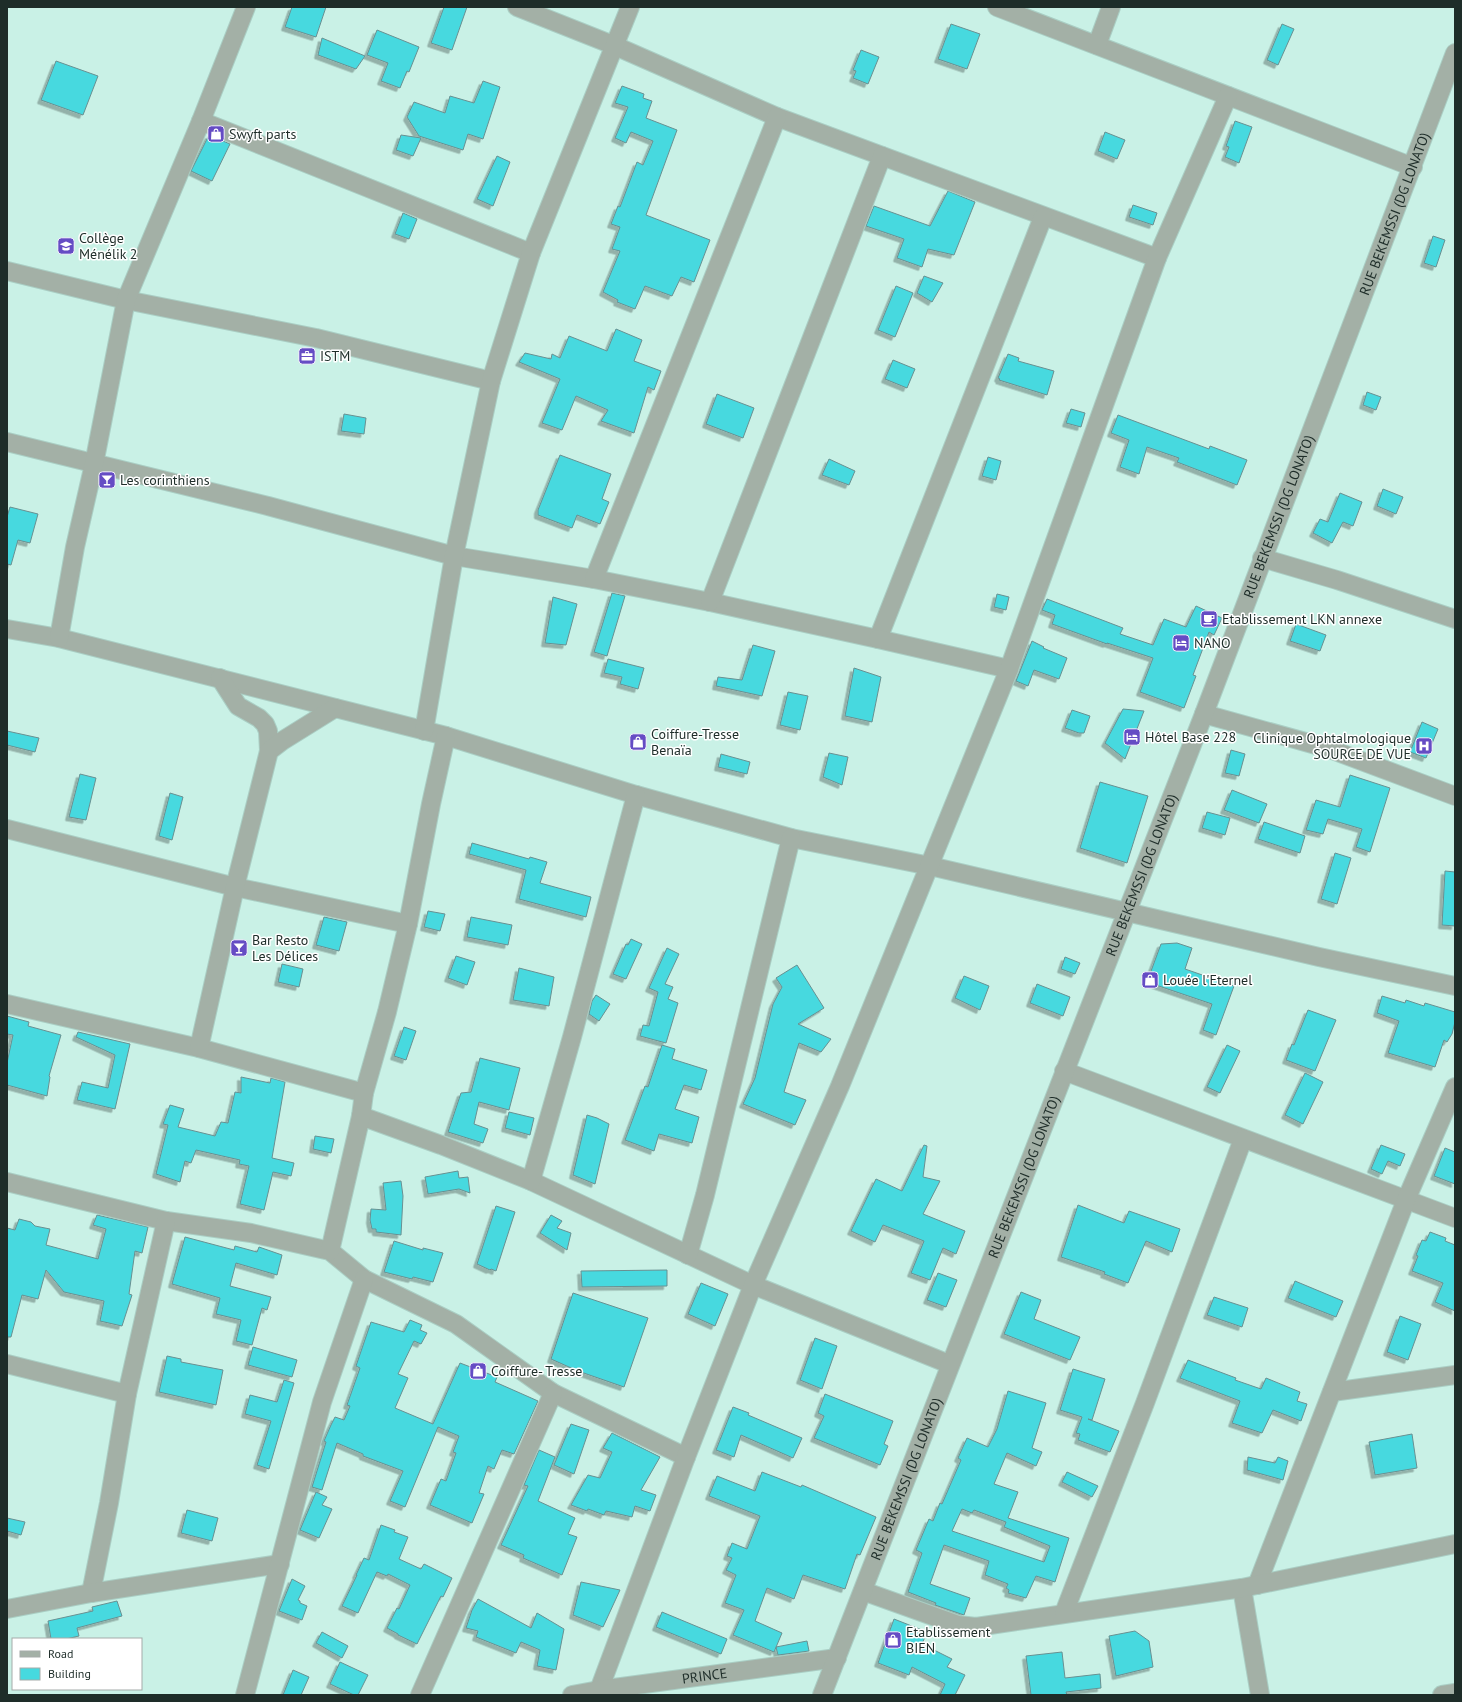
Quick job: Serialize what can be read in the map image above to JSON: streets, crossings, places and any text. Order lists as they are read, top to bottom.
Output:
{
  "streets": {
    "street": ["RUE BEKEMSSI (DG LONATO)", "PRINCE"]
  },
  "crossings": [
    ["RUE BEKEMSSI (DG LONATO)", "PRINCE"]
  ],
  "places": {
    "shop": [
      "Swyft parts",
      "Coiffure-Tresse Benaïa",
      "Louée l'Eternel",
      "Coiffure- Tresse",
      "Etablissement BIEN"
    ],
    "school or university": ["Collège Ménélik 2"],
    "office": ["ISTM"],
    "bar": ["Les corinthiens", "Bar Resto Les Délices"],
    "cafe": ["Etablissement LKN annexe"],
    "hotel": ["NANO", "Hôtel Base 228"],
    "hospital": ["Clinique Ophtalmologique SOURCE DE VUE"]
  },
  "legend": ["Road", "Building"]
}
